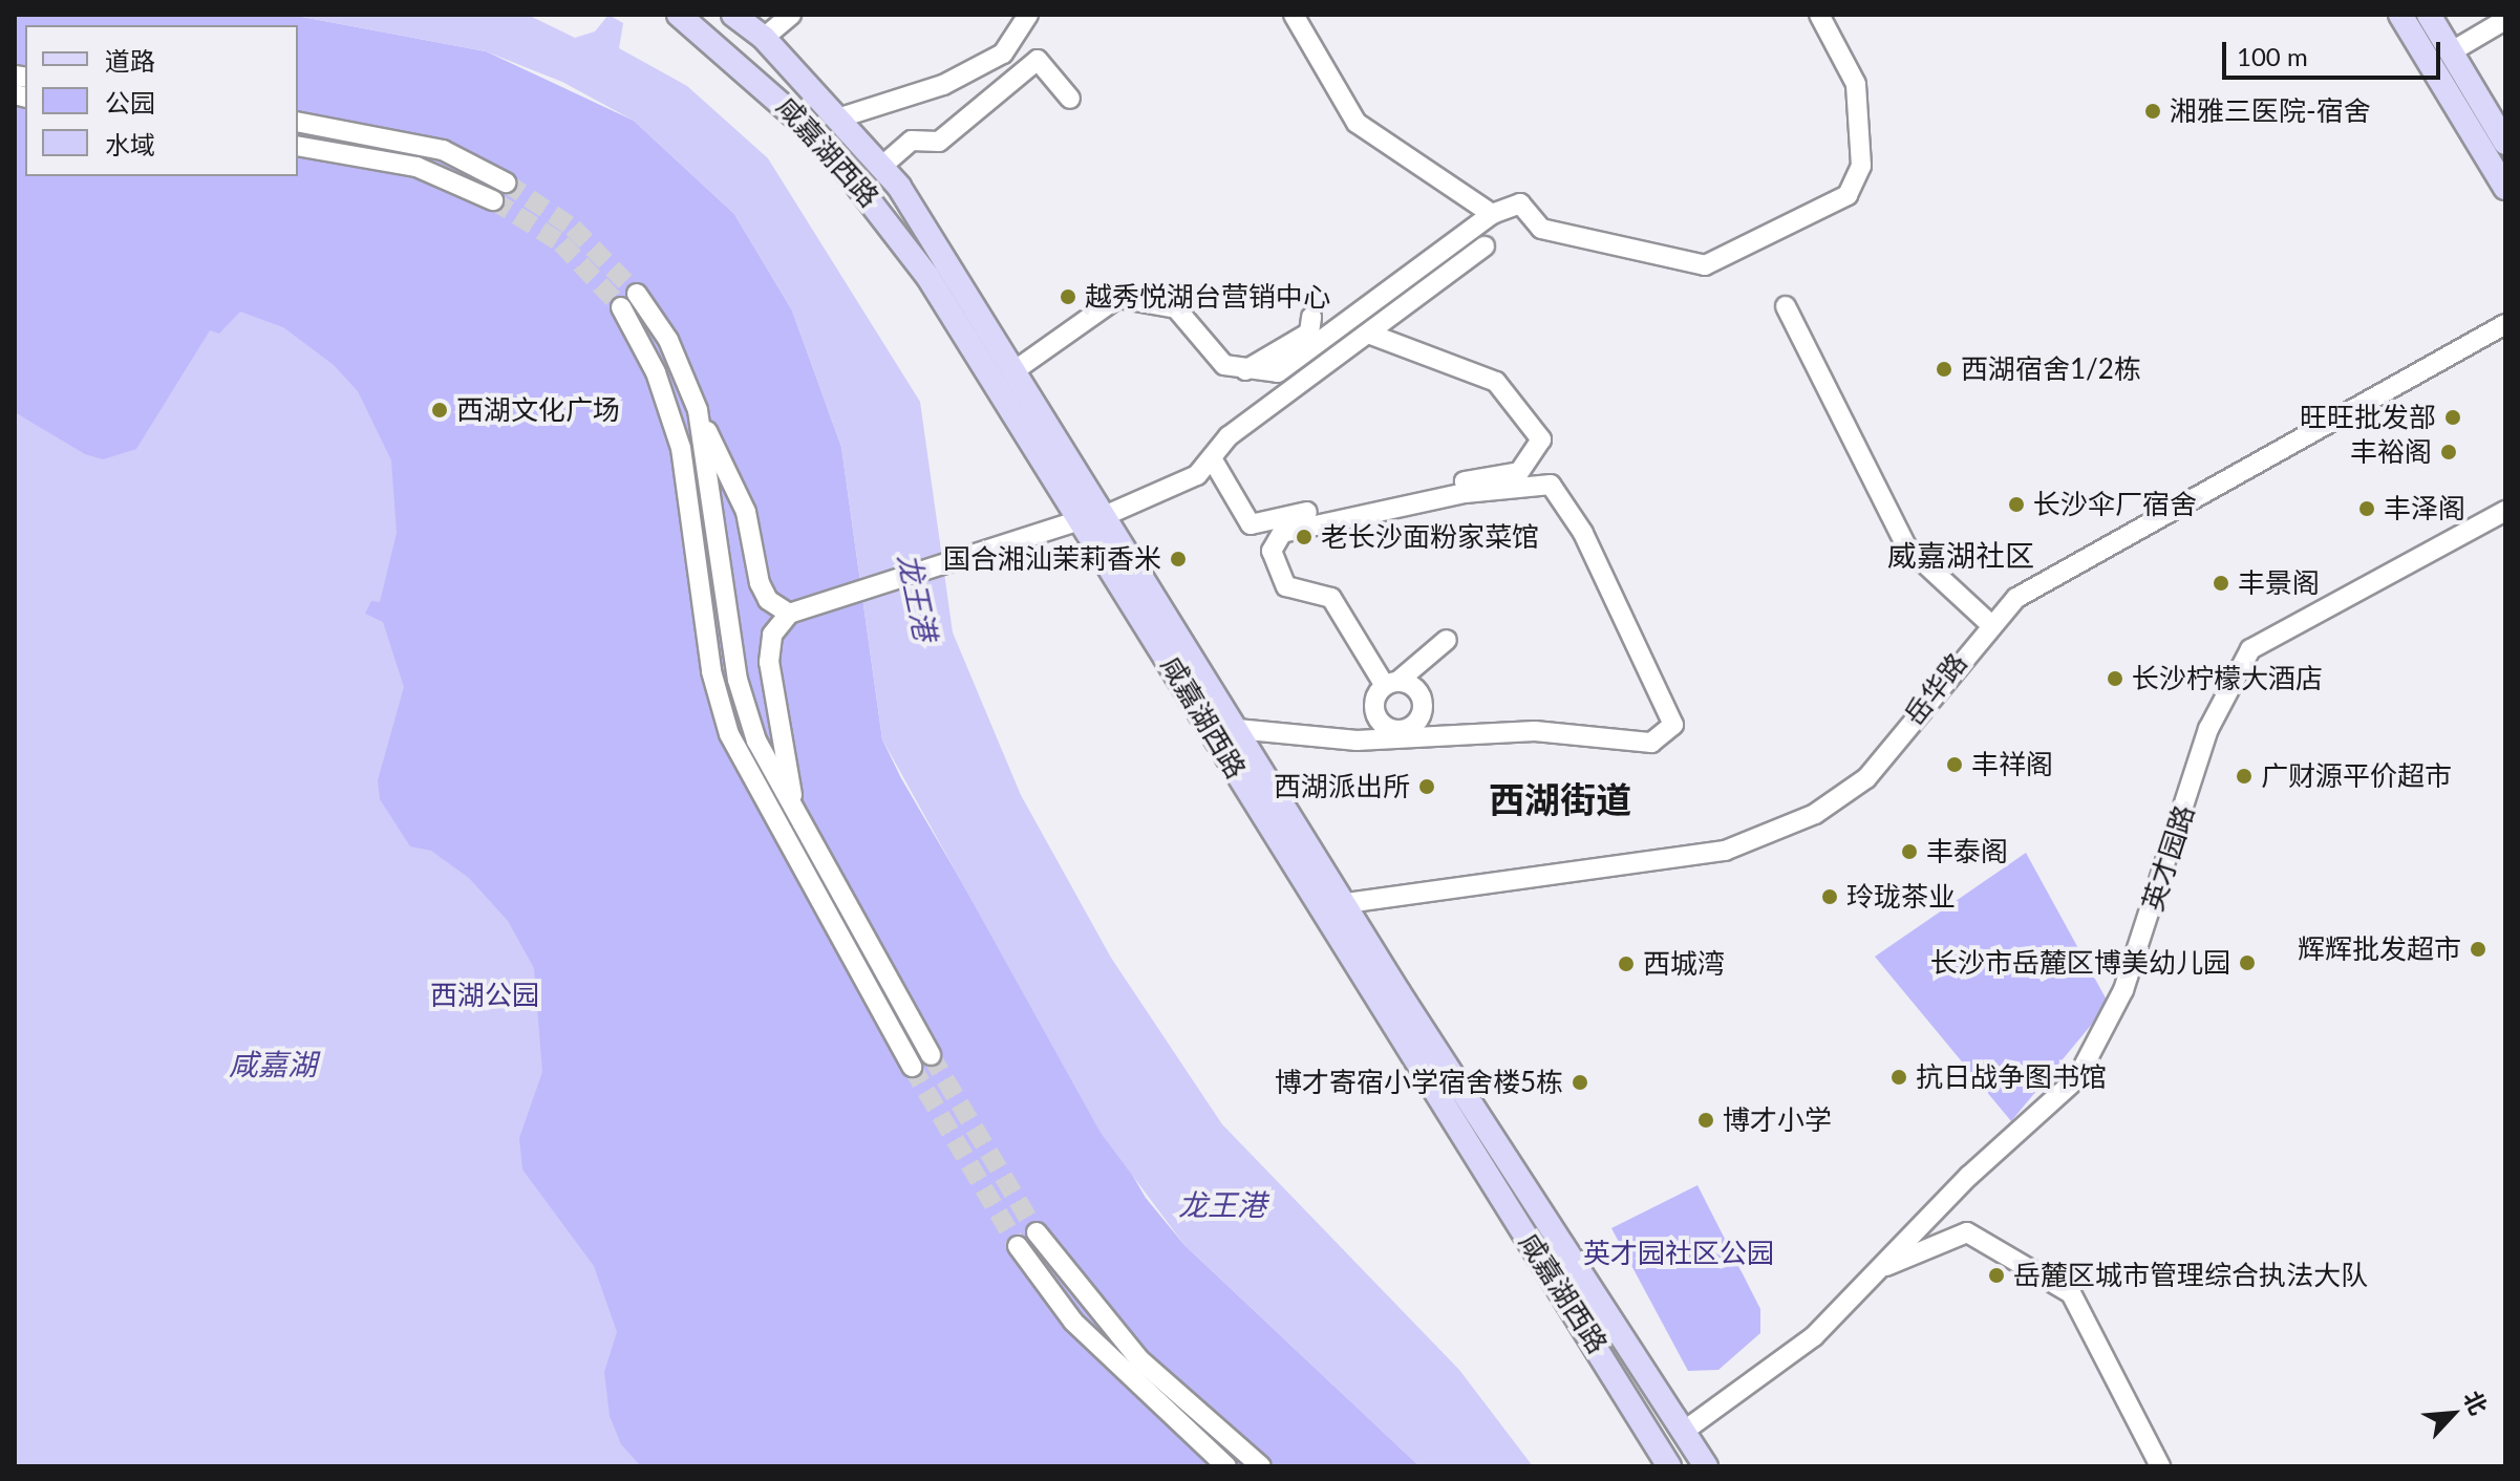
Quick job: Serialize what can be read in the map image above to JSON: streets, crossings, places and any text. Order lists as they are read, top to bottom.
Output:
{
  "streets": {
    "main road": ["咸嘉湖西路"],
    "street": ["岳华路", "英才园路"]
  },
  "crossings": [
    ["咸嘉湖西路", "岳华路"],
    ["咸嘉湖西路", "英才园路"]
  ],
  "districts": ["威嘉湖社区", "西湖街道"],
  "water": ["龙王港", "咸嘉湖"],
  "parks": ["西湖公园", "英才园社区公园"],
  "places": [
    "湘雅三医院-宿舍",
    "越秀悦湖台营销中心",
    "西湖宿舍1/2栋",
    "西湖文化广场",
    "旺旺批发部",
    "丰裕阁",
    "长沙伞厂宿舍",
    "丰泽阁",
    "老长沙面粉家菜馆",
    "国合湘汕茉莉香米",
    "丰景阁",
    "长沙柠檬大酒店",
    "丰祥阁",
    "广财源平价超市",
    "西湖派出所",
    "丰泰阁",
    "玲珑茶业",
    "辉辉批发超市",
    "长沙市岳麓区博美幼儿园",
    "西城湾",
    "抗日战争图书馆",
    "博才寄宿小学宿舍楼5栋",
    "博才小学",
    "岳麓区城市管理综合执法大队"
  ],
  "legend": ["道路", "公园", "水域"],
  "scale_bar": "100 m",
  "north": "top right"
}
